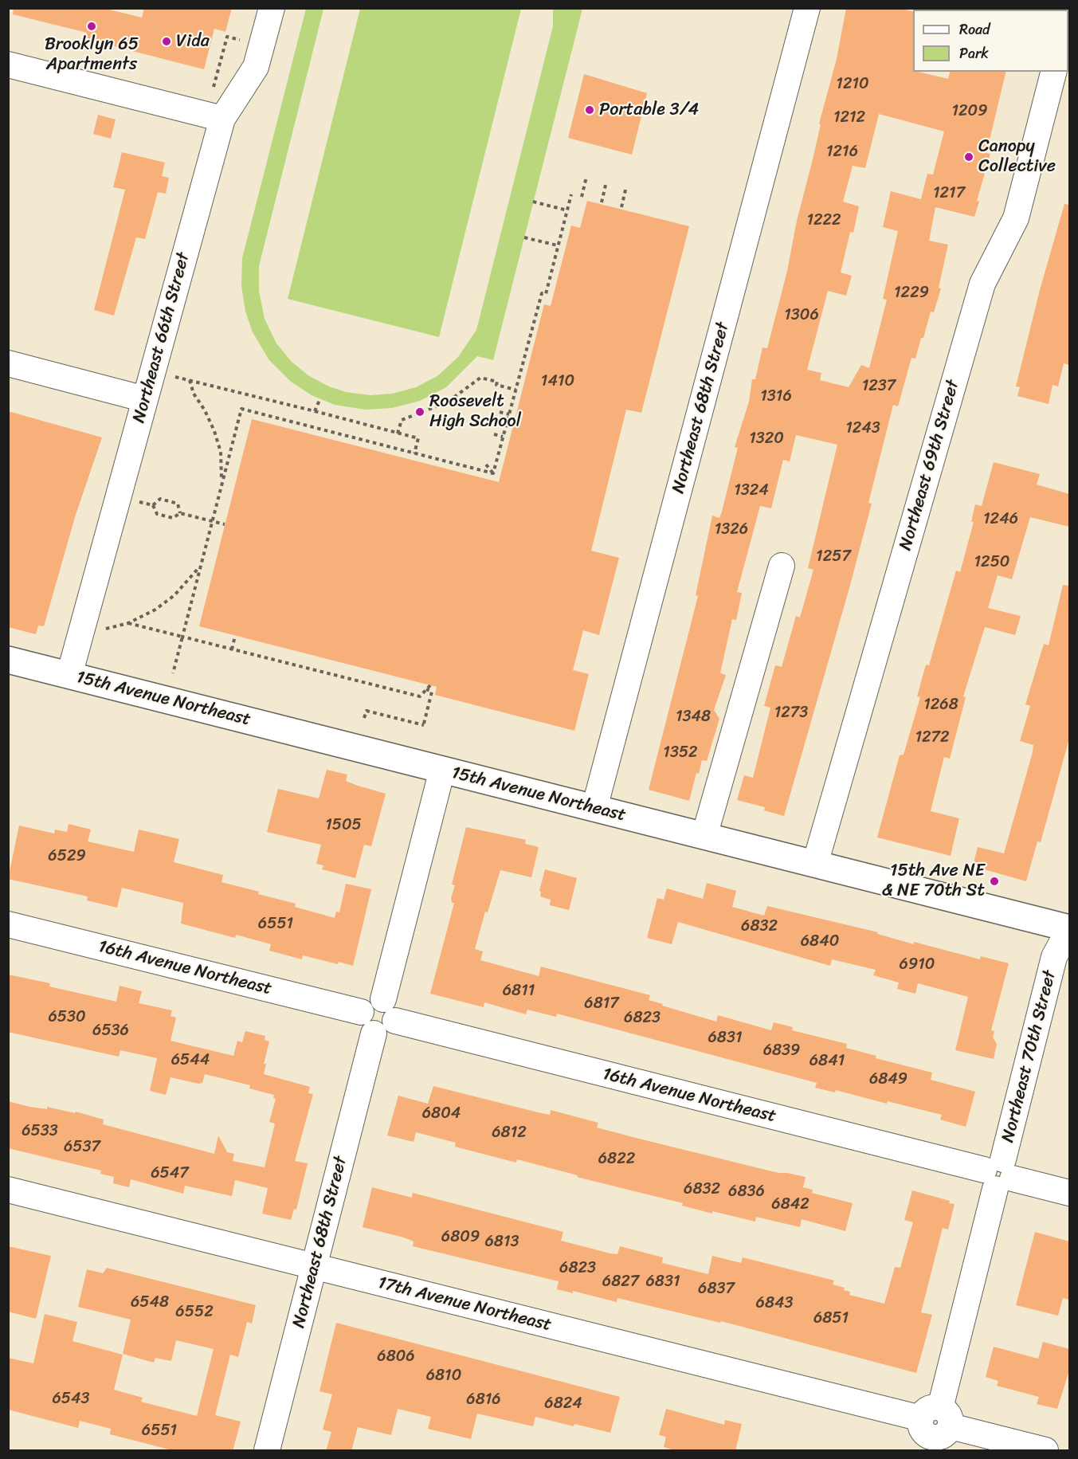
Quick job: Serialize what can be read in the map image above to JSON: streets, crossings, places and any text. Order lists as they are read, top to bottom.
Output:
{
  "streets": {
    "main road": ["15th Avenue Northeast"],
    "street": [
      "Northeast 66th Street",
      "Northeast 68th Street",
      "Northeast 69th Street",
      "16th Avenue Northeast",
      "Northeast 70th Street",
      "17th Avenue Northeast"
    ]
  },
  "crossings": [
    ["Northeast 66th Street", "15th Avenue Northeast"],
    ["Northeast 68th Street", "15th Avenue Northeast"],
    ["Northeast 68th Street", "16th Avenue Northeast"],
    ["Northeast 68th Street", "17th Avenue Northeast"],
    ["Northeast 69th Street", "15th Avenue Northeast"],
    ["15th Avenue Northeast", "Northeast 70th Street"],
    ["16th Avenue Northeast", "Northeast 70th Street"],
    ["Northeast 70th Street", "17th Avenue Northeast"]
  ],
  "places": [
    "Brooklyn 65 Apartments",
    "Vida",
    "Portable 3/4",
    "Canopy Collective",
    "Roosevelt High School",
    "15th Ave NE & NE 70th St"
  ],
  "house_numbers": [
    "1210",
    "1209",
    "1212",
    "1216",
    "1217",
    "1222",
    "1229",
    "1306",
    "1410",
    "1237",
    "1316",
    "1243",
    "1320",
    "1324",
    "1246",
    "1326",
    "1257",
    "1250",
    "1268",
    "1273",
    "1348",
    "1272",
    "1352",
    "1505",
    "6529",
    "6551",
    "6832",
    "6840",
    "6910",
    "6811",
    "6817",
    "6530",
    "6823",
    "6536",
    "6831",
    "6839",
    "6544",
    "6841",
    "6849",
    "6804",
    "6533",
    "6812",
    "6537",
    "6822",
    "6547",
    "6832",
    "6836",
    "6842",
    "6809",
    "6813",
    "6823",
    "6827",
    "6831",
    "6837",
    "6548",
    "6843",
    "6552",
    "6851",
    "6806",
    "6810",
    "6543",
    "6816",
    "6824",
    "6551"
  ],
  "legend": ["Road", "Park"]
}
